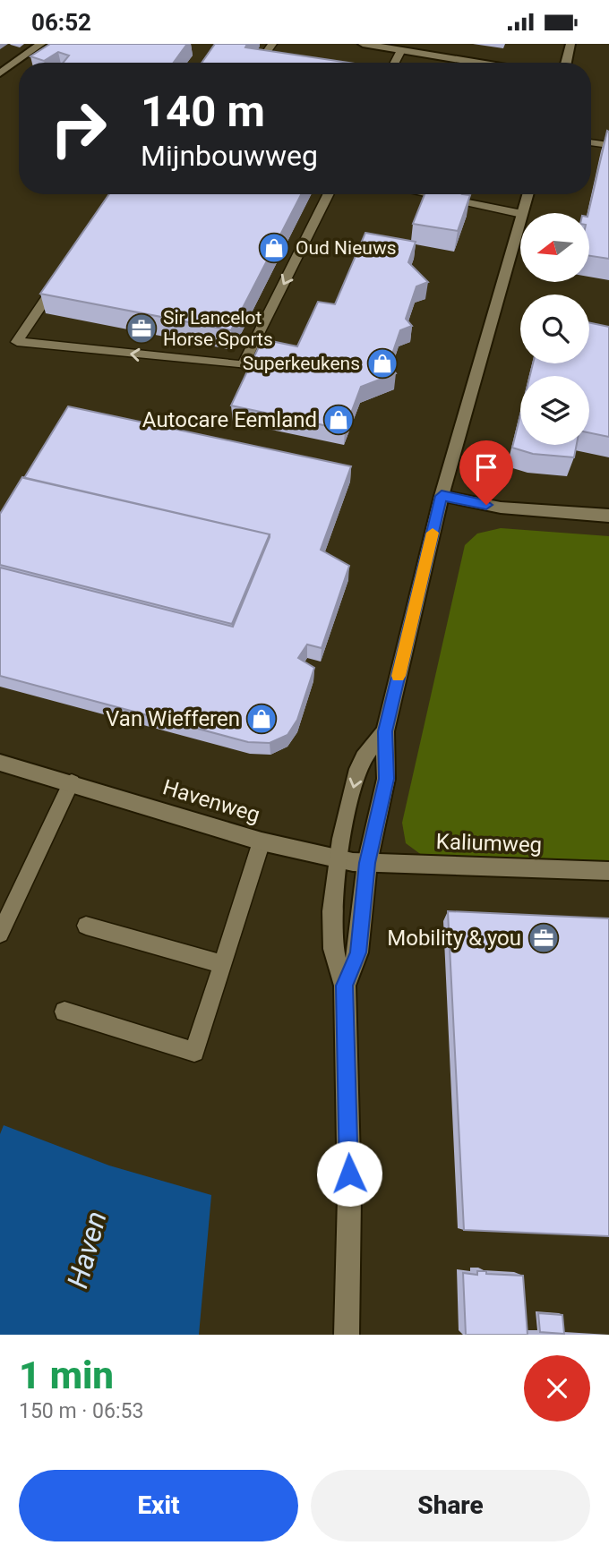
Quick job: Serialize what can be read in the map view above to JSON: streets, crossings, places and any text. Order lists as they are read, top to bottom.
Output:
{
  "streets": {
    "street": ["Havenweg", "Kaliumweg"]
  },
  "crossings": [
    ["Havenweg", "Kaliumweg"]
  ],
  "water": ["Haven"],
  "places": {
    "shop": [
      "Oud Nieuws",
      "Superkeukens",
      "Autocare Eemland",
      "Van Wiefferen"
    ],
    "office": ["Sir Lancelot Horse Sports", "Mobility & you"]
  },
  "north": "left",
  "page": {
    "status": "06:52",
    "turn": ["140 m", "Mijnbouwweg"],
    "heading": ["1 min", "150 m · 06:53"],
    "buttons": ["Exit", "Share"]
  }
}
